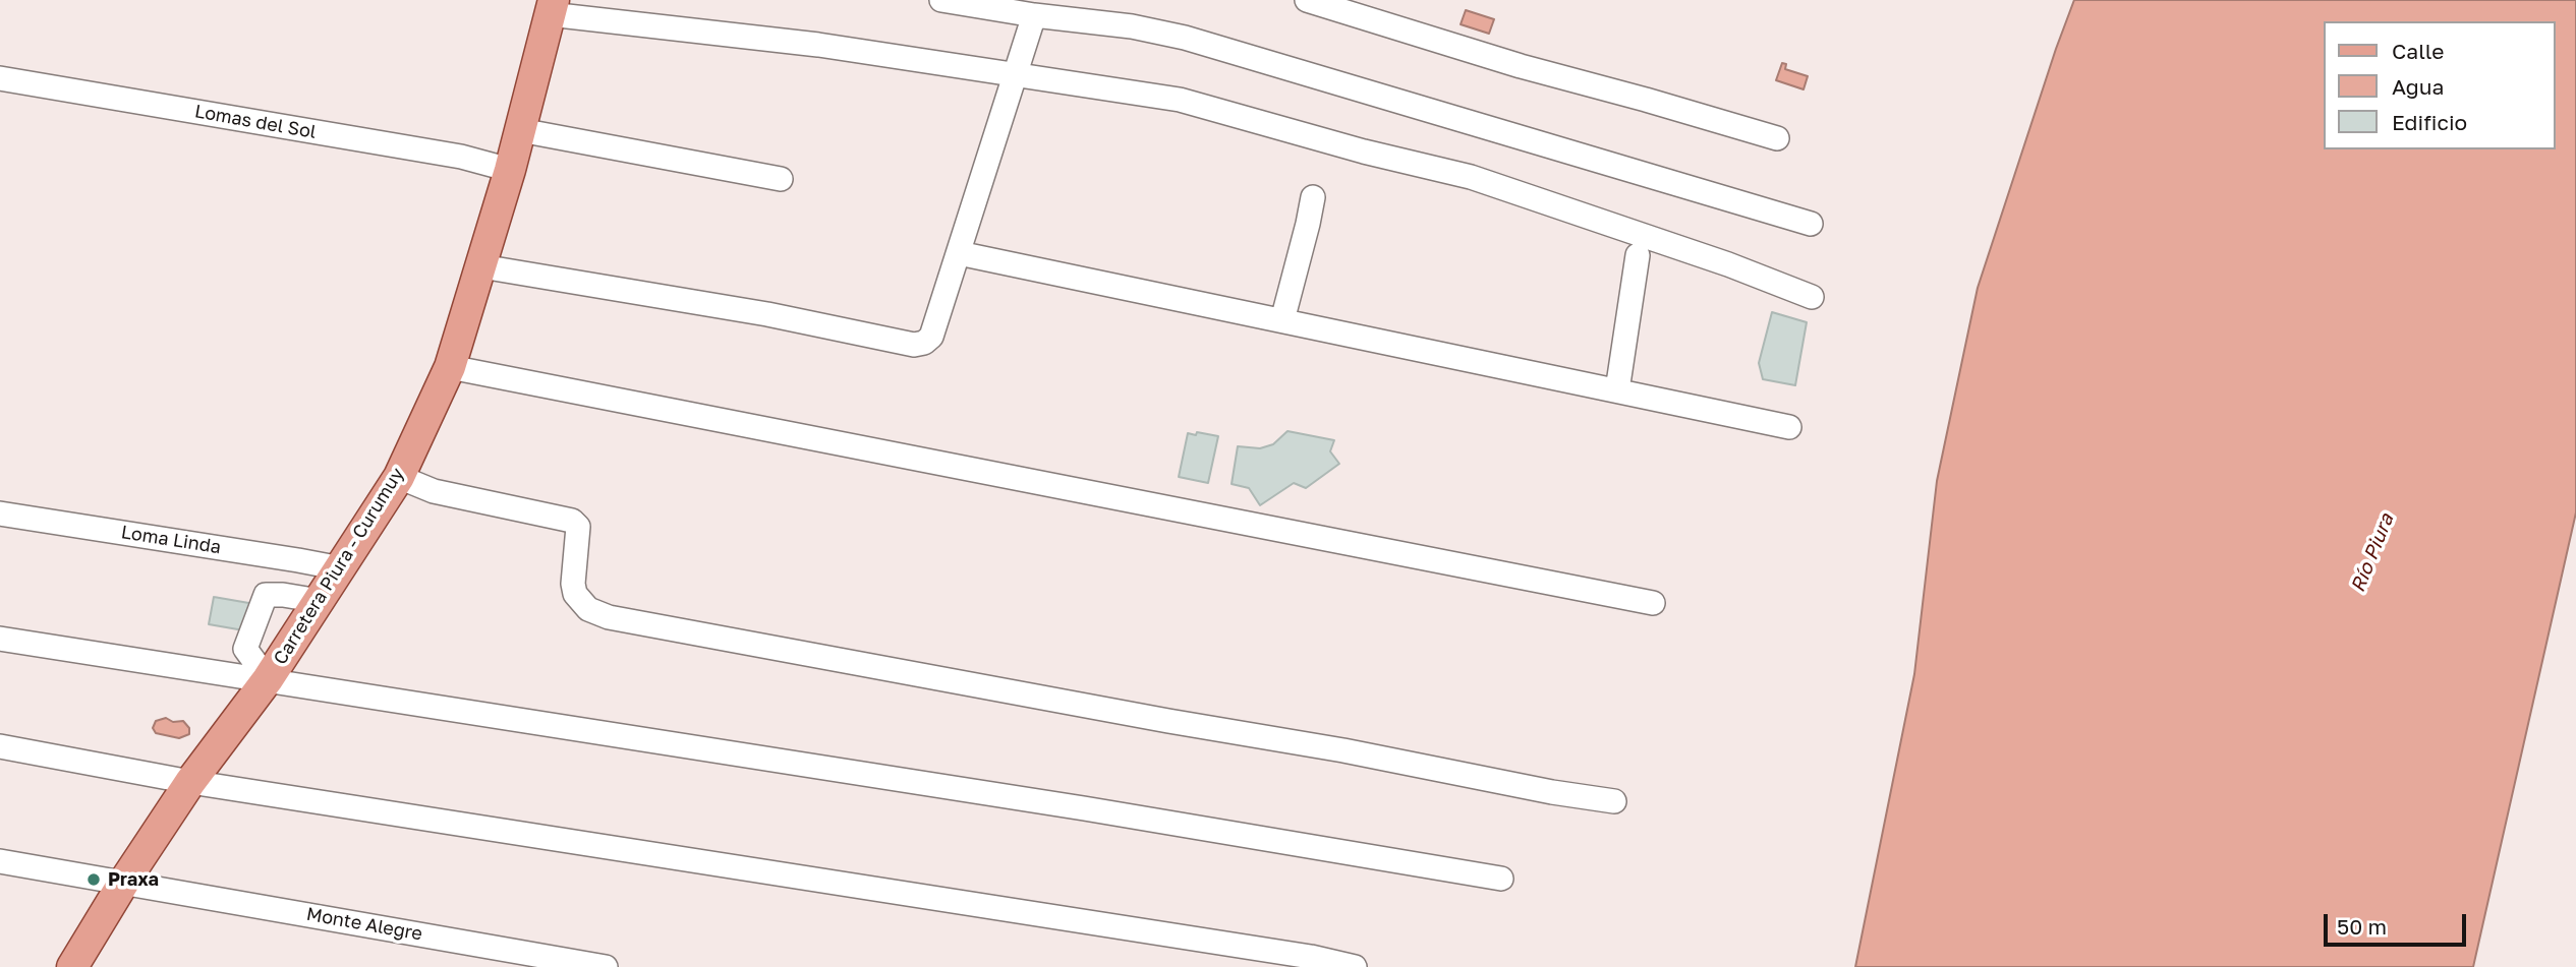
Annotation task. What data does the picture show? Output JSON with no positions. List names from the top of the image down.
{
  "streets": {
    "main road": ["Carretera Piura - Curumuy"],
    "street": ["Lomas del Sol", "Loma Linda", "Monte Alegre"]
  },
  "crossings": [
    ["Lomas del Sol", "Carretera Piura - Curumuy"],
    ["Loma Linda", "Carretera Piura - Curumuy"],
    ["Carretera Piura - Curumuy", "Monte Alegre"]
  ],
  "water": ["Río Piura"],
  "places": ["Praxa"],
  "legend": ["Calle", "Agua", "Edificio"],
  "scale_bar": "50 m"
}
